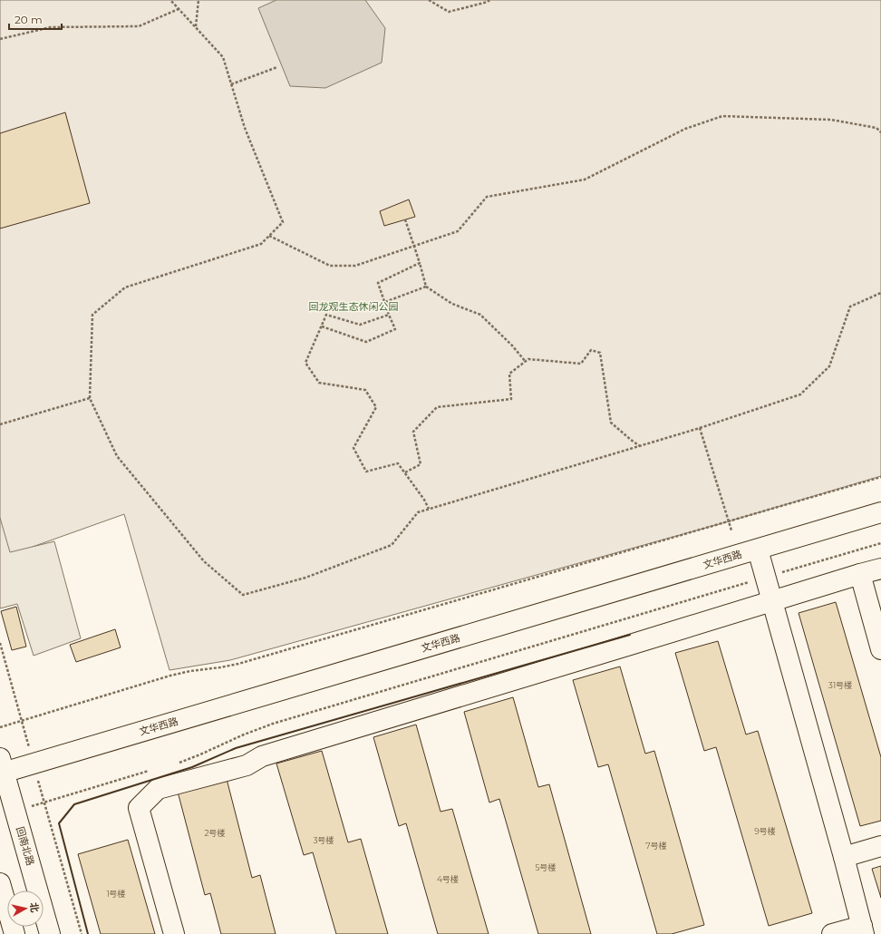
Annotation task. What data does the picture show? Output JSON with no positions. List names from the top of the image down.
{
  "streets": {
    "street": ["文华西路", "回南北路"]
  },
  "crossings": [
    ["文华西路", "回南北路"]
  ],
  "parks": ["回龙观生态休闲公园"],
  "house_numbers": [
    "31号楼",
    "9号楼",
    "2号楼",
    "3号楼",
    "7号楼",
    "5号楼",
    "4号楼",
    "1号楼"
  ],
  "scale_bar": "20 m",
  "north": "right"
}
